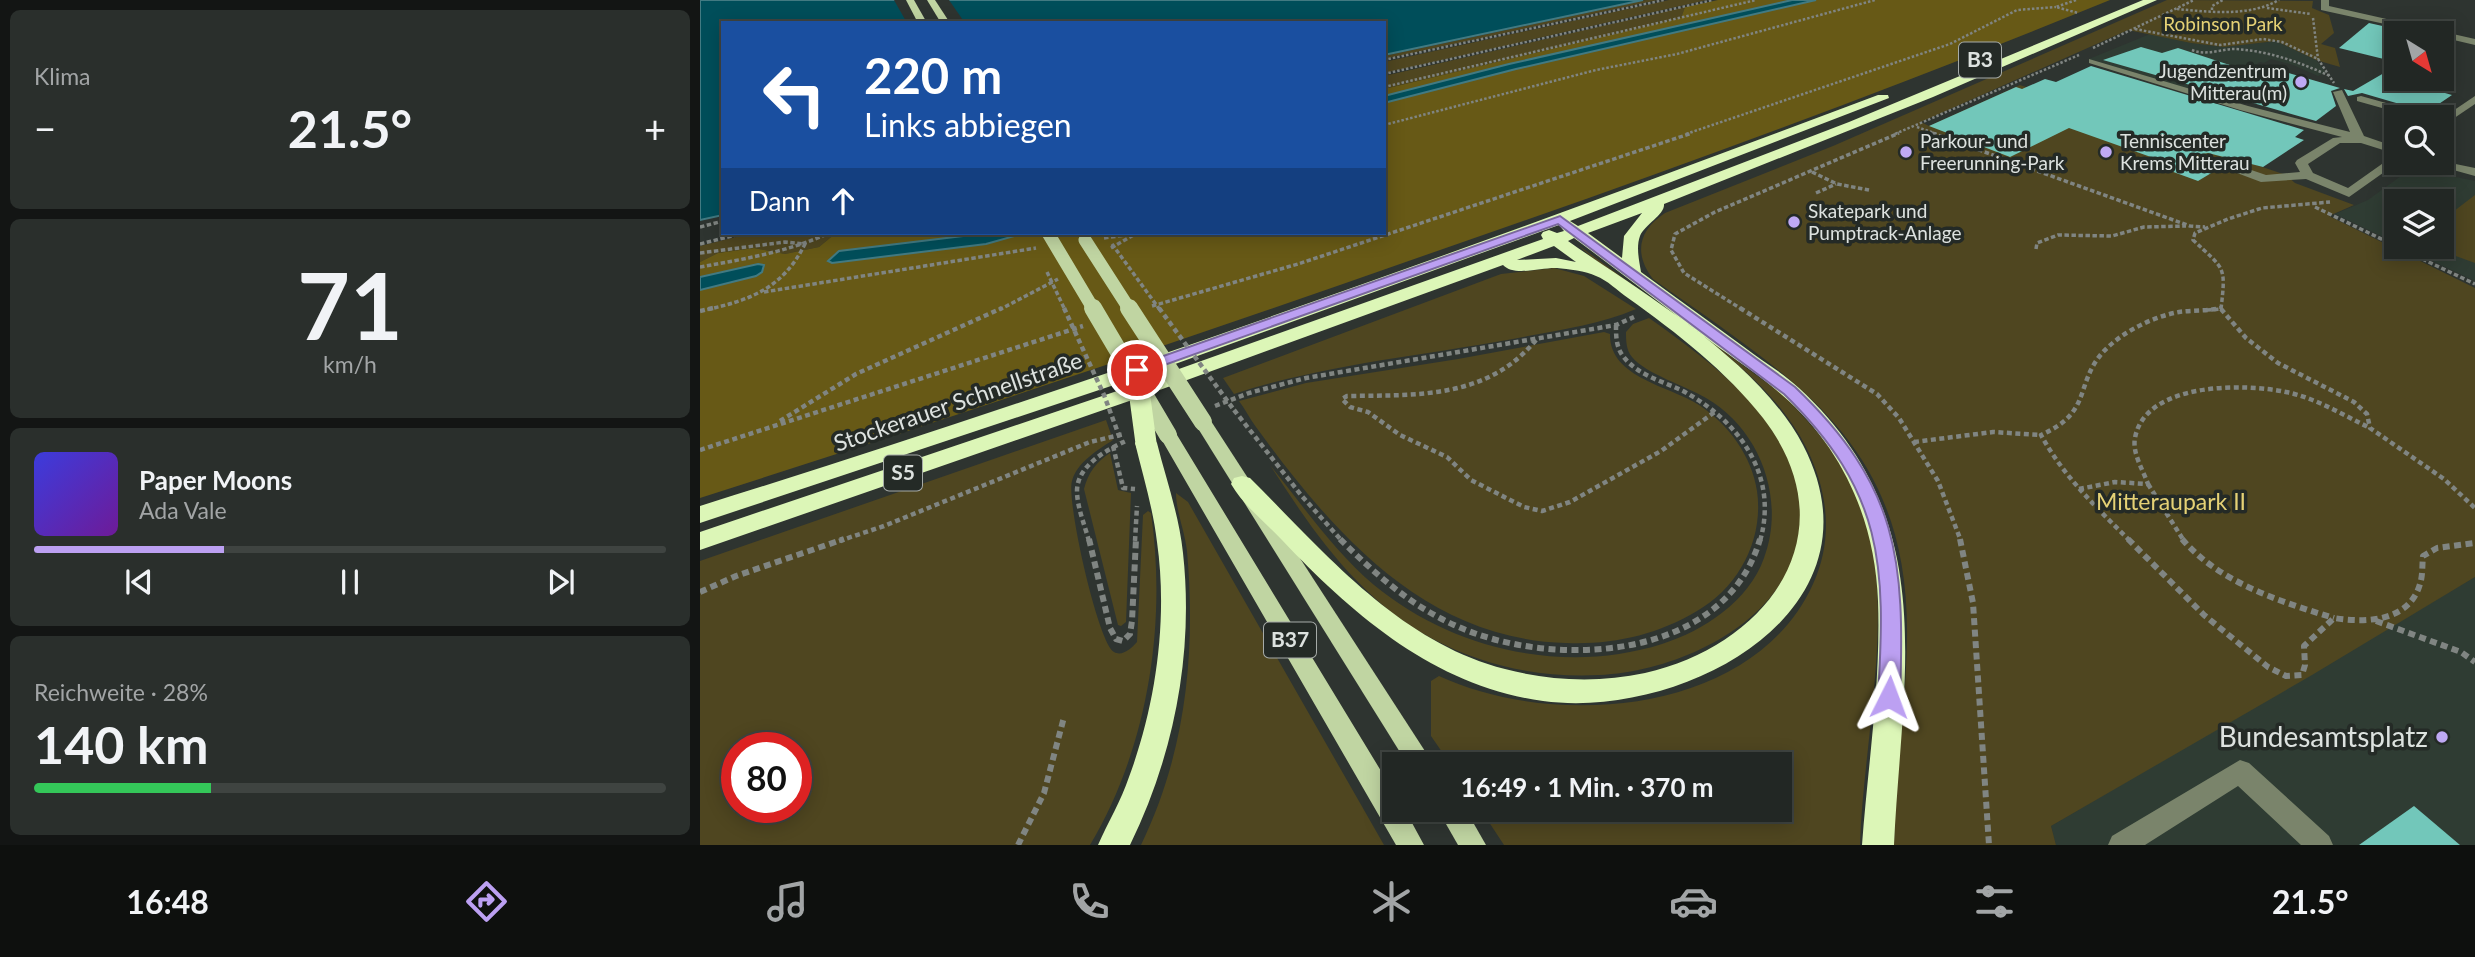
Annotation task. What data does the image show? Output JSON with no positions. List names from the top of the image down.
{
  "streets": {
    "highway": ["B3", "Stockerauer Schnellstraße", "S5"],
    "main road": ["B37"]
  },
  "crossings": [
    ["B3", "Stockerauer Schnellstraße"],
    ["B3", "S5"],
    ["Stockerauer Schnellstraße", "S5"]
  ],
  "parks": ["Robinson Park", "Mitteraupark II"],
  "places": [
    "Jugendzentrum Mitterau(m)",
    "Parkour- und Freerunning-Park",
    "Tenniscenter Krems Mitterau",
    "Skatepark und Pumptrack-Anlage",
    "Bundesamtsplatz"
  ],
  "north": "bottom right",
  "page": {
    "tile": [
      "Klima",
      ["71", "km/h"],
      ["Reichweite · 28%", "140 km"]
    ],
    "turn": ["220 m", "Links abbiegen"],
    "heat": ["−", "21.5°", "+"],
    "then": "Dann",
    "song": ["Paper Moons", "Ada Vale"],
    "limit": "80",
    "trip": "16:49 · 1 Min. · 370 m",
    "tabs": ["16:48", "21.5°"]
  }
}
